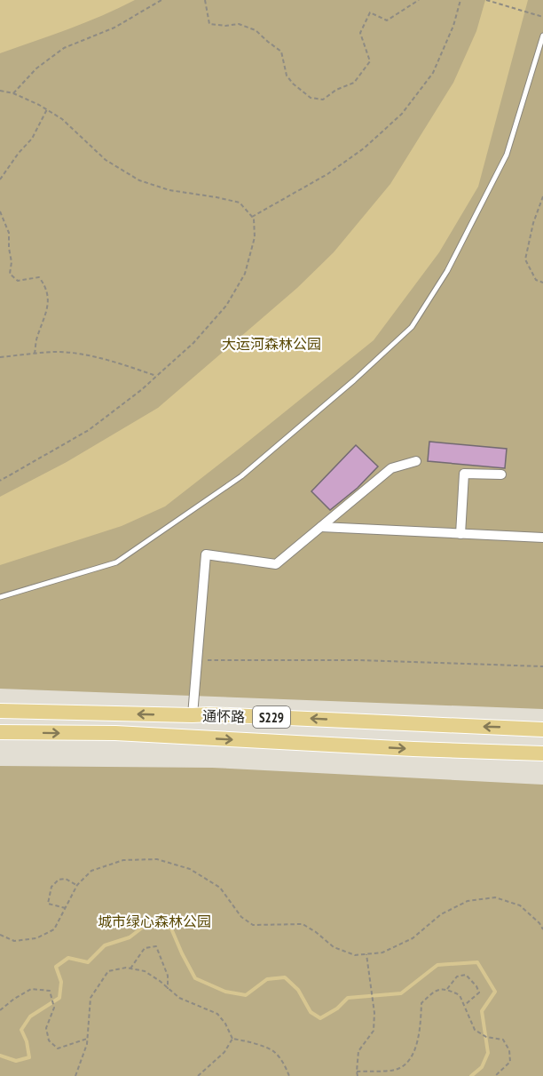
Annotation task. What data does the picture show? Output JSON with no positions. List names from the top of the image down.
{
  "streets": {
    "main road": ["通怀路", "S229"]
  },
  "parks": ["大运河森林公园", "城市绿心森林公园"]
}
